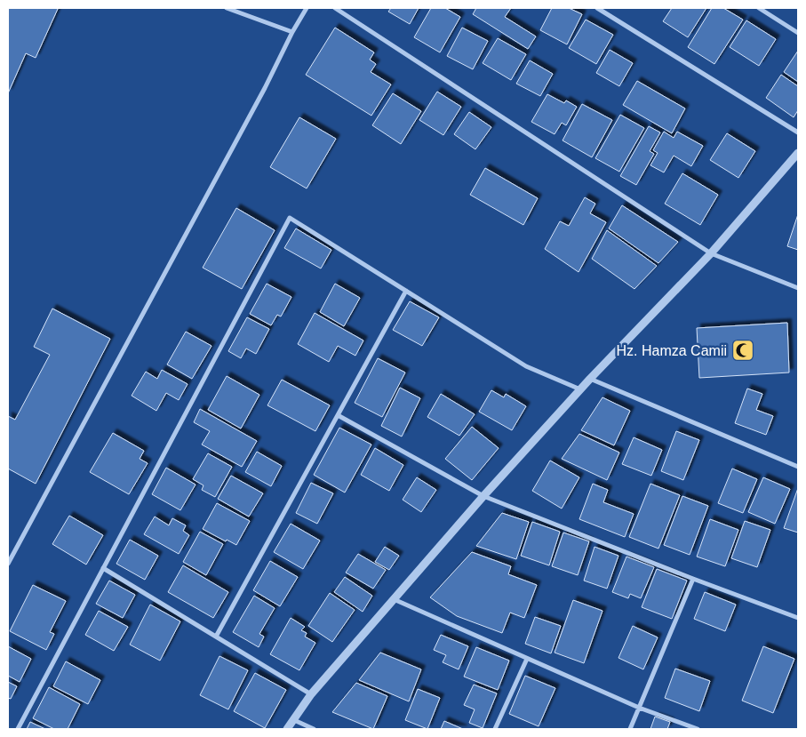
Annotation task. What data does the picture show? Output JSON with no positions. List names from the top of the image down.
{
  "places": {
    "mosque": ["Hz. Hamza Camii"]
  }
}
